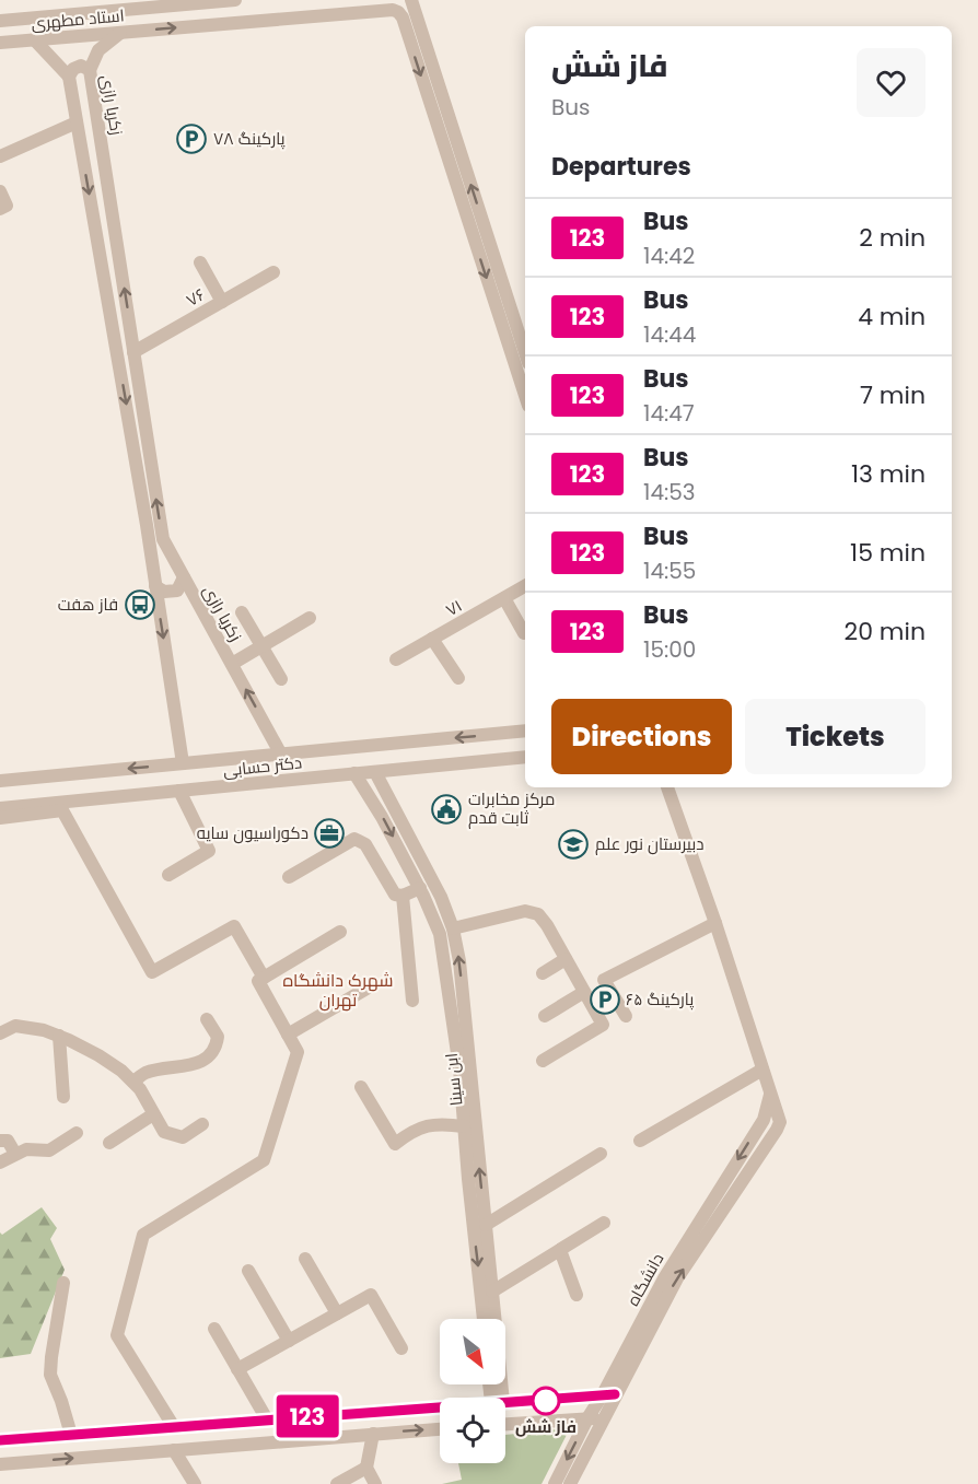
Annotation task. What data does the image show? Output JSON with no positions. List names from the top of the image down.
{
  "streets": {
    "street": [
      "استاد مطهری",
      "زکریا رازی",
      "۷۶",
      "۷۱",
      "دکتر حسابی",
      "ابن سینا",
      "دانشگاه"
    ]
  },
  "crossings": [
    ["زکریا رازی", "۷۶"],
    ["زکریا رازی", "دکتر حسابی"],
    ["دکتر حسابی", "ابن سینا"]
  ],
  "districts": ["شهرک دانشگاه تهران"],
  "places": {
    "parking": ["پارکینگ ۷۸", "پارکینگ ۶۵"],
    "bus stop": ["فاز هفت"],
    "public building": ["مرکز مخابرات ثابت قدم"],
    "office": ["دکوراسیون سایه"],
    "school or university": ["دبیرستان نور علم"],
    "other": ["فاز شش"]
  },
  "lines": ["bus line 123"],
  "north": "bottom right",
  "page": {
    "on_map": "123",
    "heading": [
      ["فاز شش", "Bus"],
      "Departures"
    ],
    "list": [
      {
        "mark": "123",
        "name": "Bus",
        "note": "14:42",
        "value": "2 min"
      },
      {
        "mark": "123",
        "name": "Bus",
        "note": "14:44",
        "value": "4 min"
      },
      {
        "mark": "123",
        "name": "Bus",
        "note": "14:47",
        "value": "7 min"
      },
      {
        "mark": "123",
        "name": "Bus",
        "note": "14:53",
        "value": "13 min"
      },
      {
        "mark": "123",
        "name": "Bus",
        "note": "14:55",
        "value": "15 min"
      },
      {
        "mark": "123",
        "name": "Bus",
        "note": "15:00",
        "value": "20 min"
      }
    ],
    "buttons": ["Directions", "Tickets"]
  }
}
